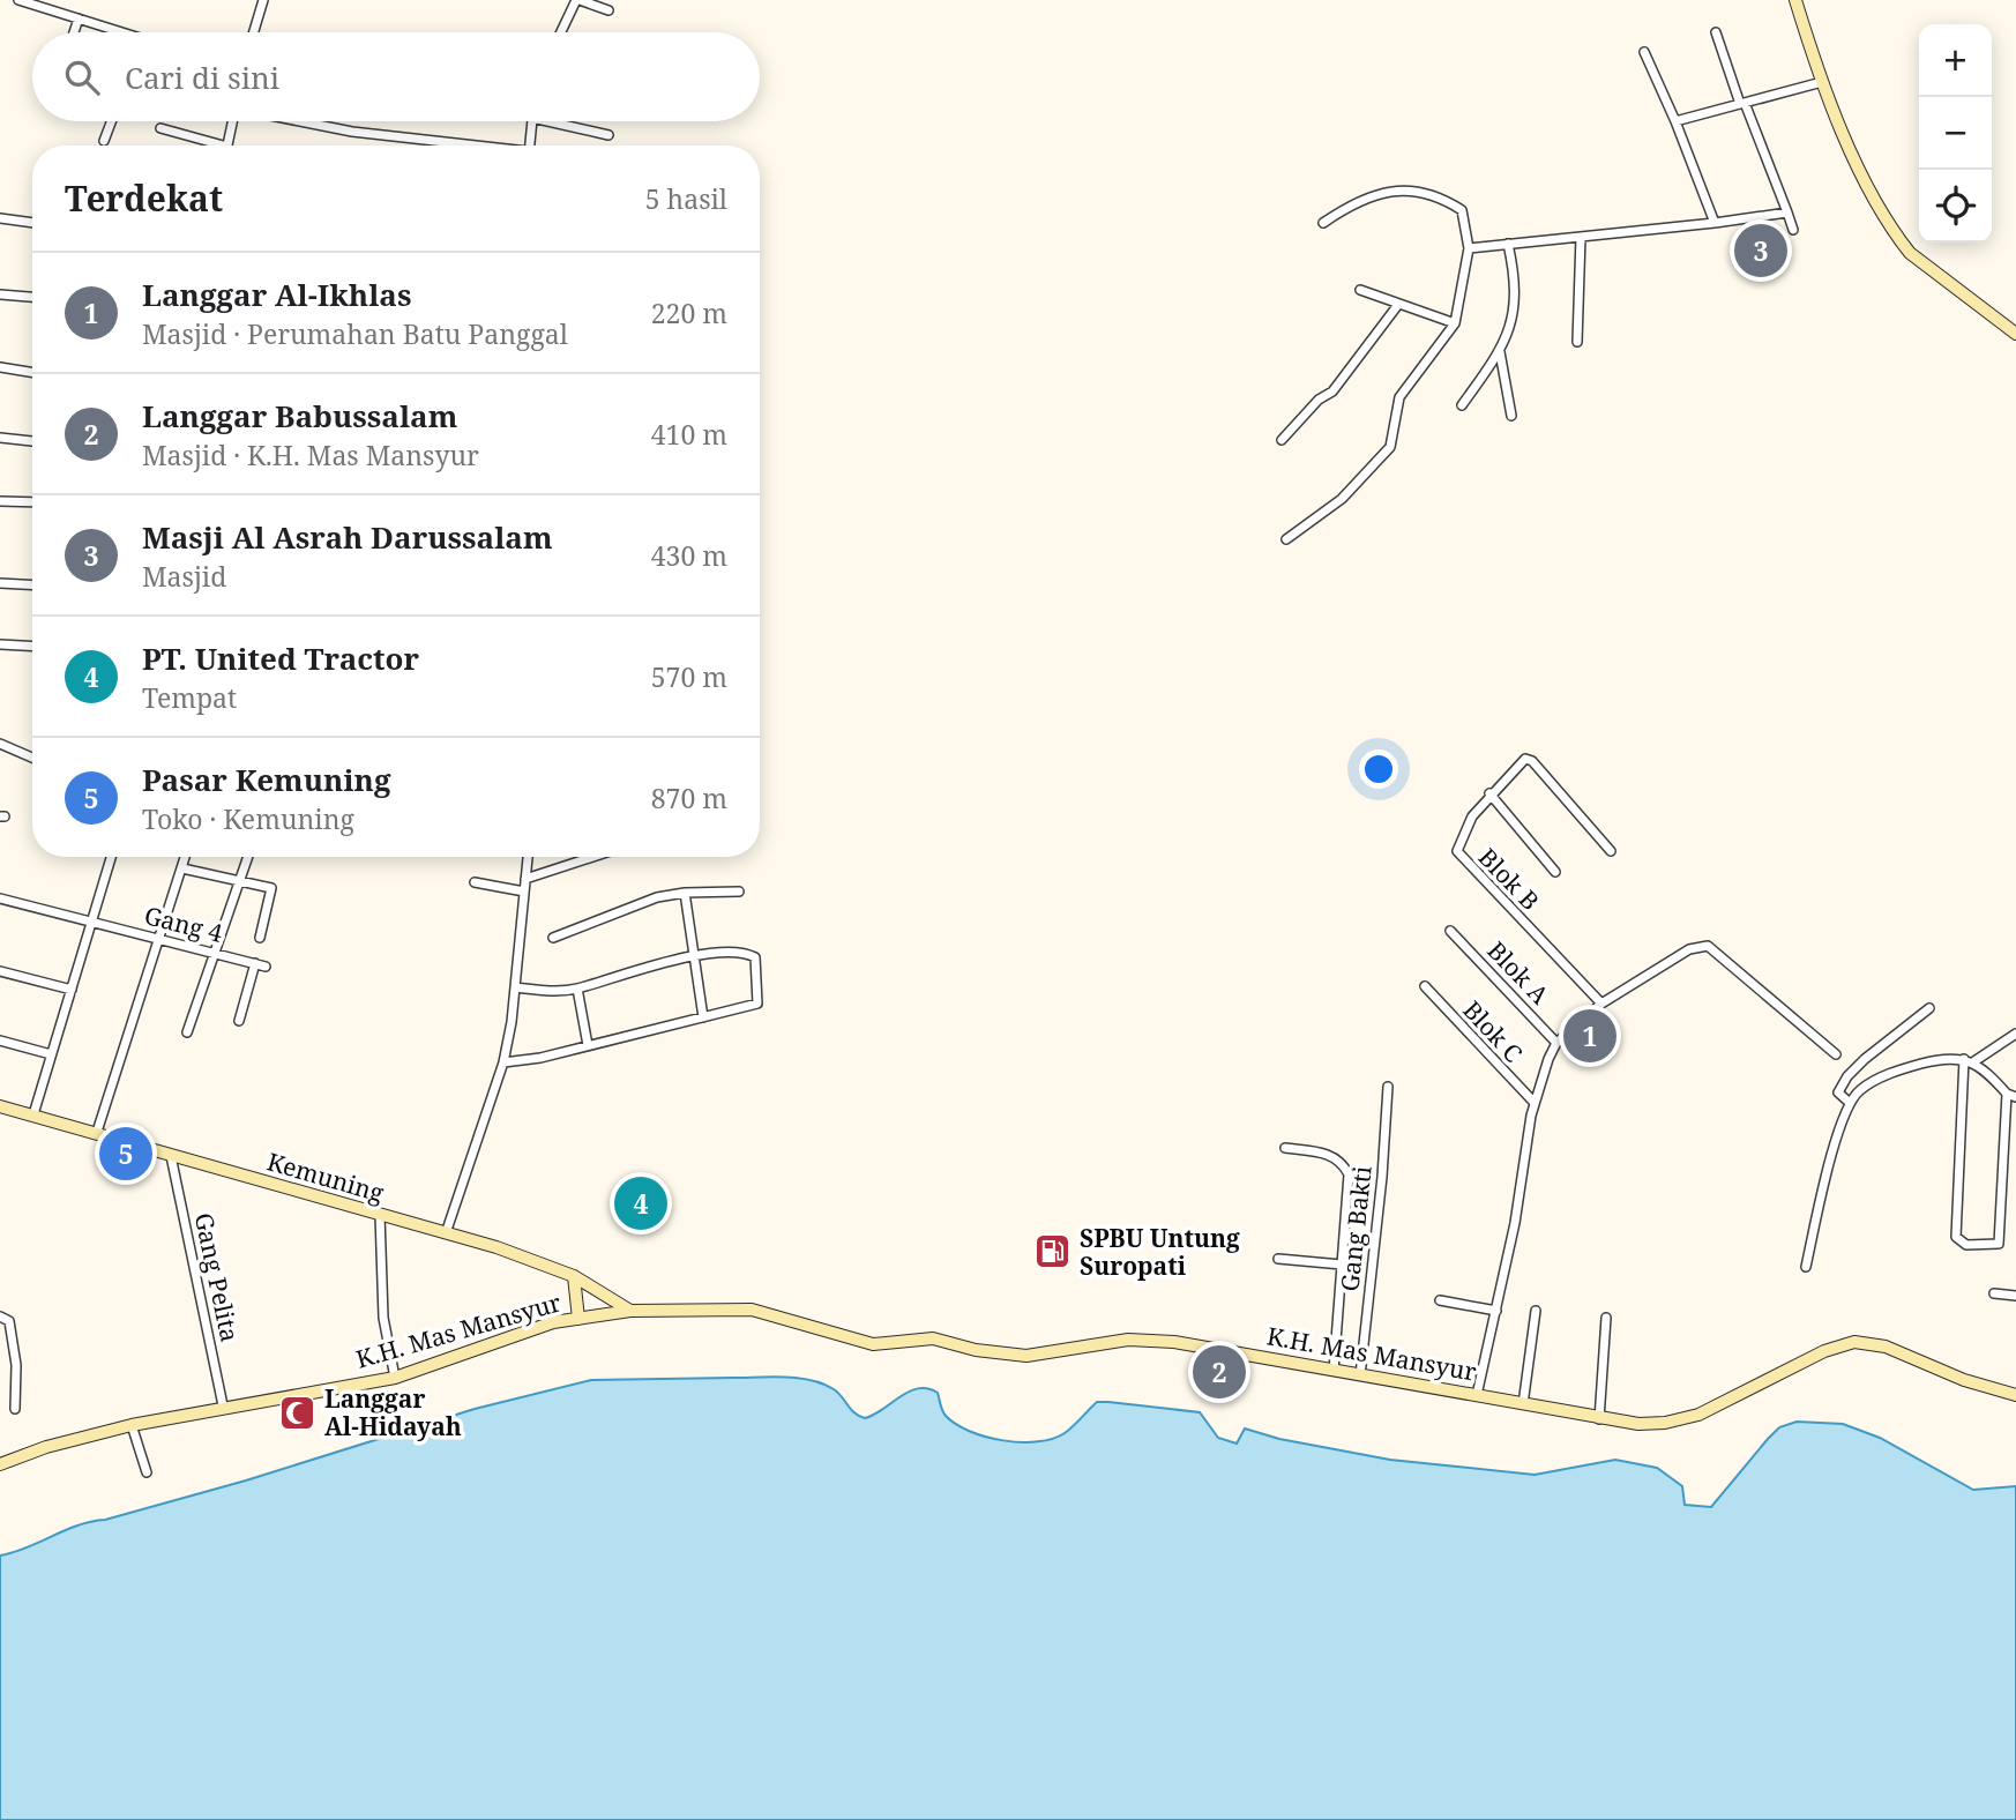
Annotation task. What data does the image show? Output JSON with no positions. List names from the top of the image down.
{
  "streets": {
    "main road": ["Kemuning", "K.H. Mas Mansyur"],
    "street": [
      "Blok B",
      "Gang 4",
      "Blok A",
      "Blok C",
      "Gang Bakti",
      "Gang Pelita"
    ]
  },
  "crossings": [
    ["Kemuning", "Gang Pelita"],
    ["Kemuning", "K.H. Mas Mansyur"],
    ["Gang Bakti", "K.H. Mas Mansyur"],
    ["Gang Pelita", "K.H. Mas Mansyur"]
  ],
  "places": {
    "fuel station": ["SPBU Untung Suropati"],
    "mosque": ["Langgar Al-Hidayah"]
  },
  "page": {
    "map_buttons": ["+", "−"],
    "search": "Cari di sini",
    "heading": ["Terdekat", "5 hasil"],
    "pins": [
      "3",
      "1",
      "5",
      "4",
      "2"
    ],
    "list": [
      {
        "mark": "1",
        "name": "Langgar Al-Ikhlas",
        "note": "Masjid · Perumahan Batu Panggal",
        "value": "220 m"
      },
      {
        "mark": "2",
        "name": "Langgar Babussalam",
        "note": "Masjid · K.H. Mas Mansyur",
        "value": "410 m"
      },
      {
        "mark": "3",
        "name": "Masji Al Asrah Darussalam",
        "note": "Masjid",
        "value": "430 m"
      },
      {
        "mark": "4",
        "name": "PT. United Tractor",
        "note": "Tempat",
        "value": "570 m"
      },
      {
        "mark": "5",
        "name": "Pasar Kemuning",
        "note": "Toko · Kemuning",
        "value": "870 m"
      }
    ]
  }
}
